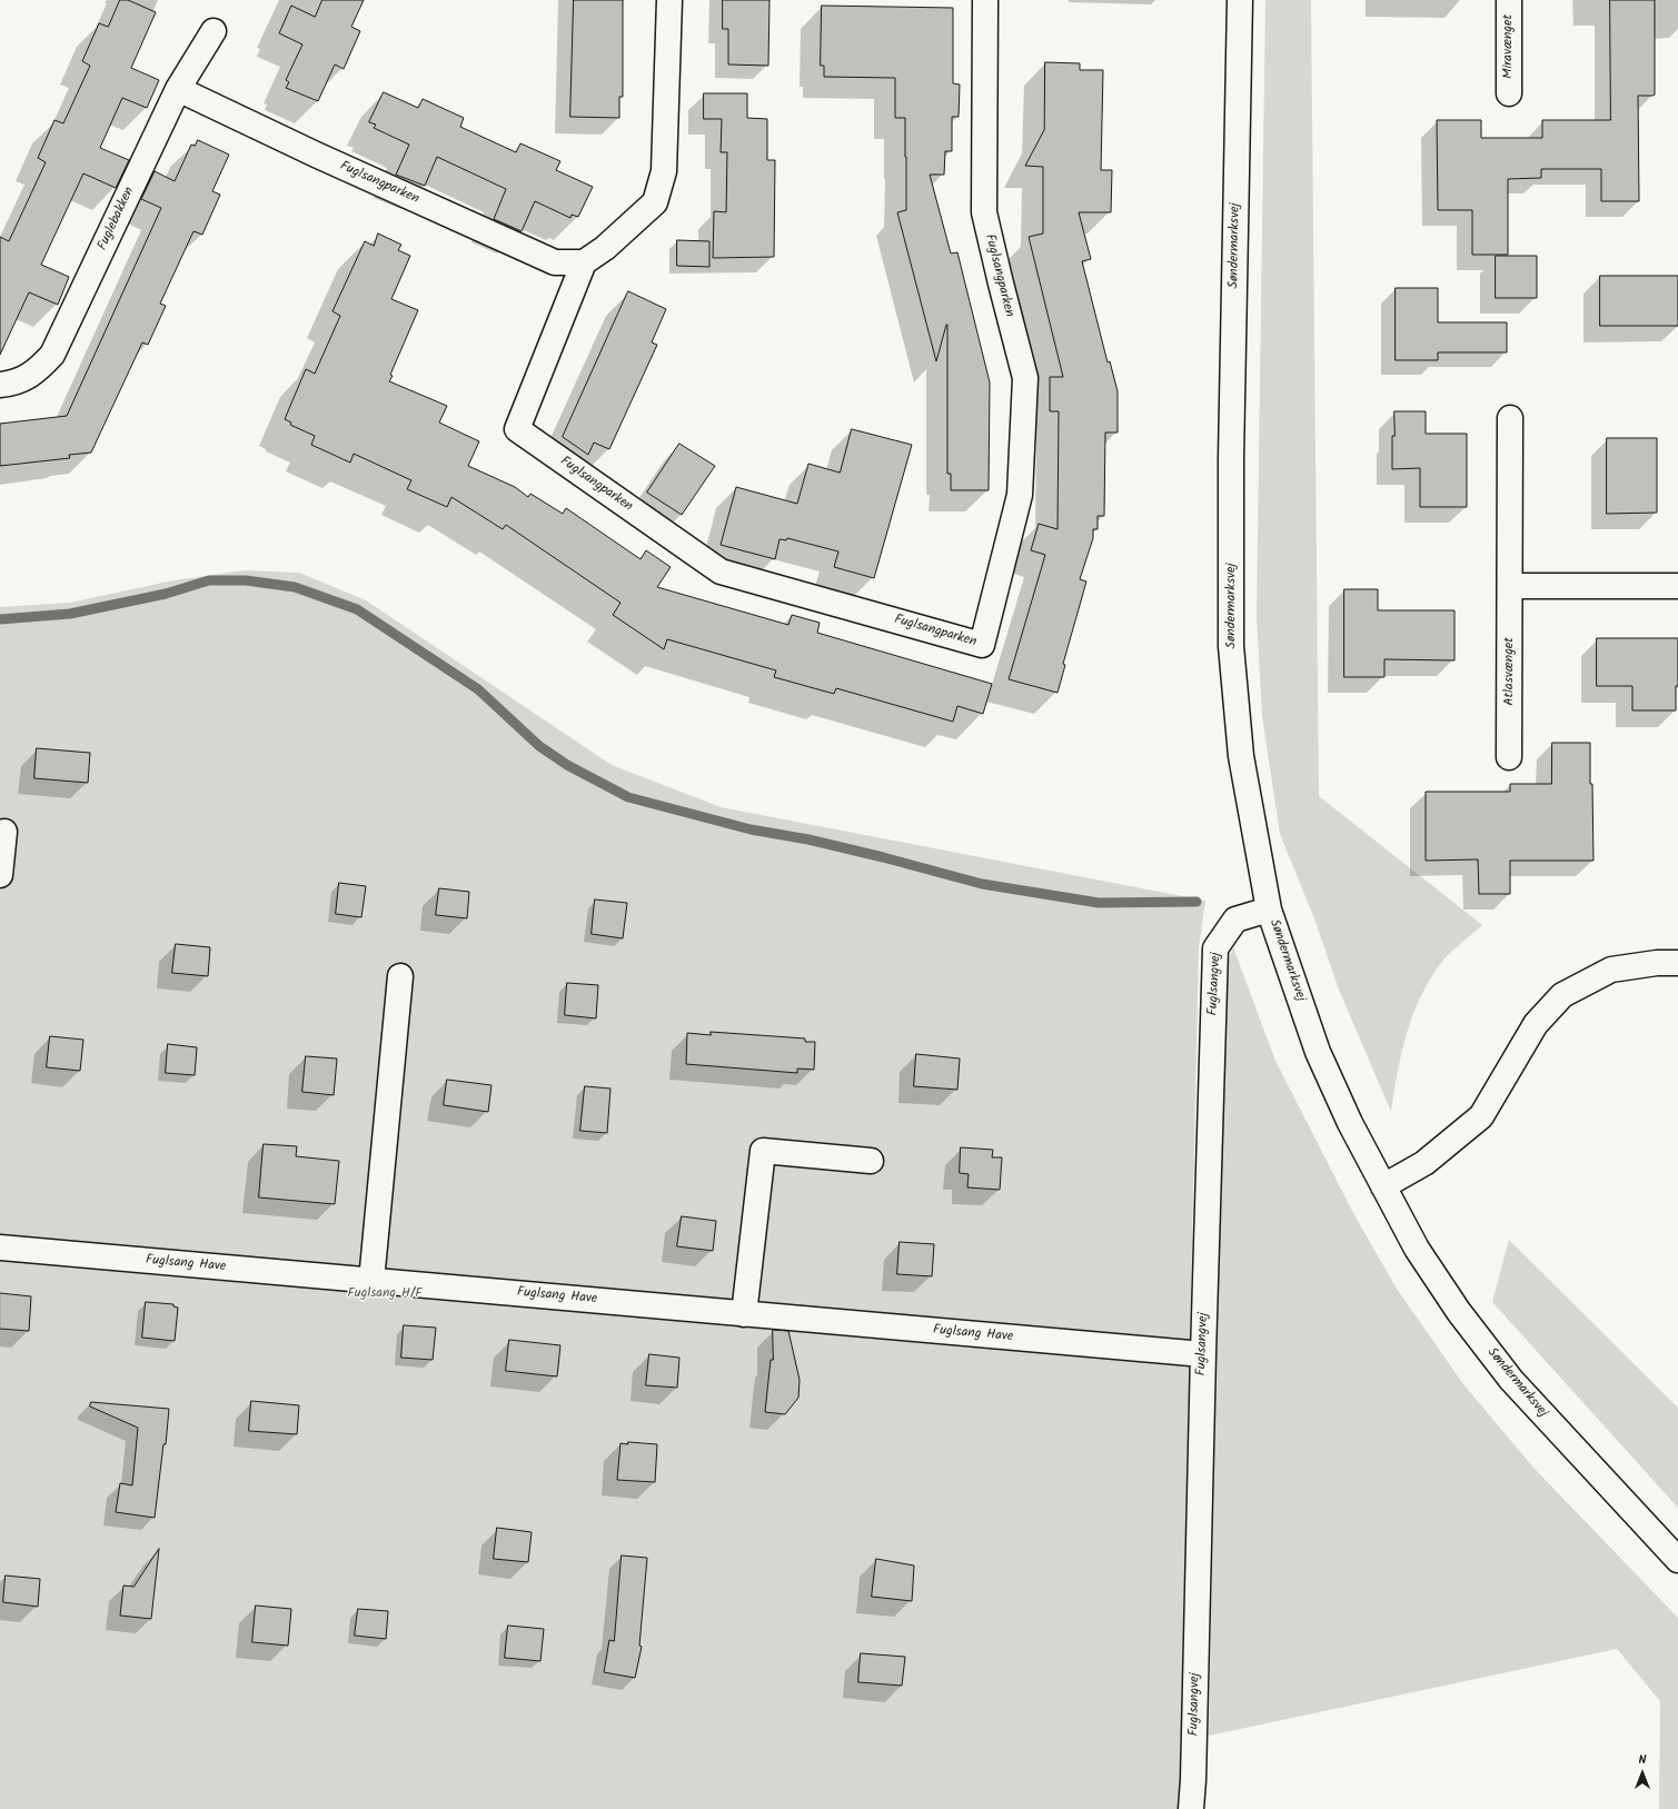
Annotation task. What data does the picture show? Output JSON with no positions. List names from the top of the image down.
{
  "streets": {
    "street": [
      "Miravænget",
      "Fuglsangparken",
      "Fuglebakken",
      "Søndermarksvej",
      "Atlasvænget",
      "Fuglsangvej",
      "Fuglsang Have"
    ]
  },
  "crossings": [
    ["Fuglsangparken", "Fuglebakken"],
    ["Søndermarksvej", "Fuglsangvej"],
    ["Fuglsangvej", "Fuglsang Have"]
  ],
  "parks": ["Fuglsang H/F"],
  "north": "top"
}
